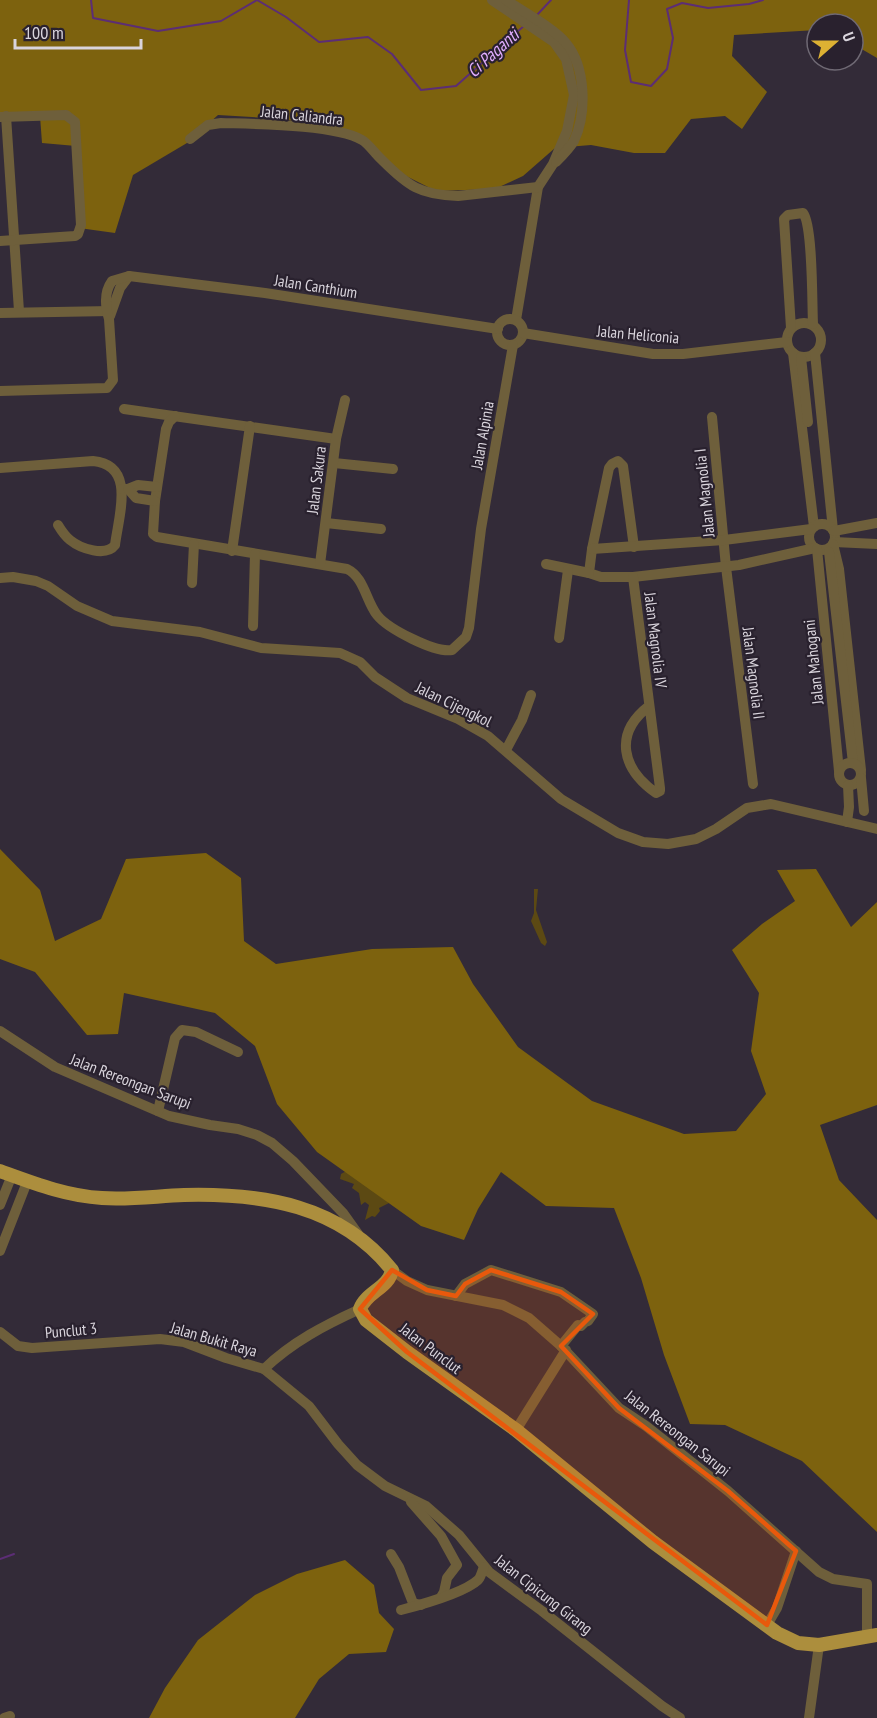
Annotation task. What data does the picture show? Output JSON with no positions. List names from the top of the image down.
{
  "streets": {
    "main road": ["Jalan Punclut"],
    "street": [
      "Jalan Caliandra",
      "Jalan Canthium",
      "Jalan Heliconia",
      "Jalan Alpinia",
      "Jalan Sakura",
      "Jalan Magnolia I",
      "Jalan Magnolia IV",
      "Jalan Mahogani",
      "Jalan Magnolia II",
      "Jalan Cijengkol",
      "Jalan Rereongan Sarupi",
      "Punclut 3",
      "Jalan Bukit Raya",
      "Jalan Cipicung Girang"
    ]
  },
  "crossings": [
    ["Jalan Canthium", "Jalan Heliconia"],
    ["Jalan Canthium", "Jalan Alpinia"],
    ["Jalan Heliconia", "Jalan Alpinia"],
    ["Jalan Alpinia", "Jalan Sakura"],
    ["Jalan Magnolia I", "Jalan Magnolia II"],
    ["Jalan Rereongan Sarupi", "Jalan Punclut"],
    ["Punclut 3", "Jalan Bukit Raya"],
    ["Jalan Bukit Raya", "Jalan Punclut"],
    ["Jalan Bukit Raya", "Jalan Cipicung Girang"]
  ],
  "water": ["Ci Paganti"],
  "scale_bar": "100 m",
  "north": "right"
}
